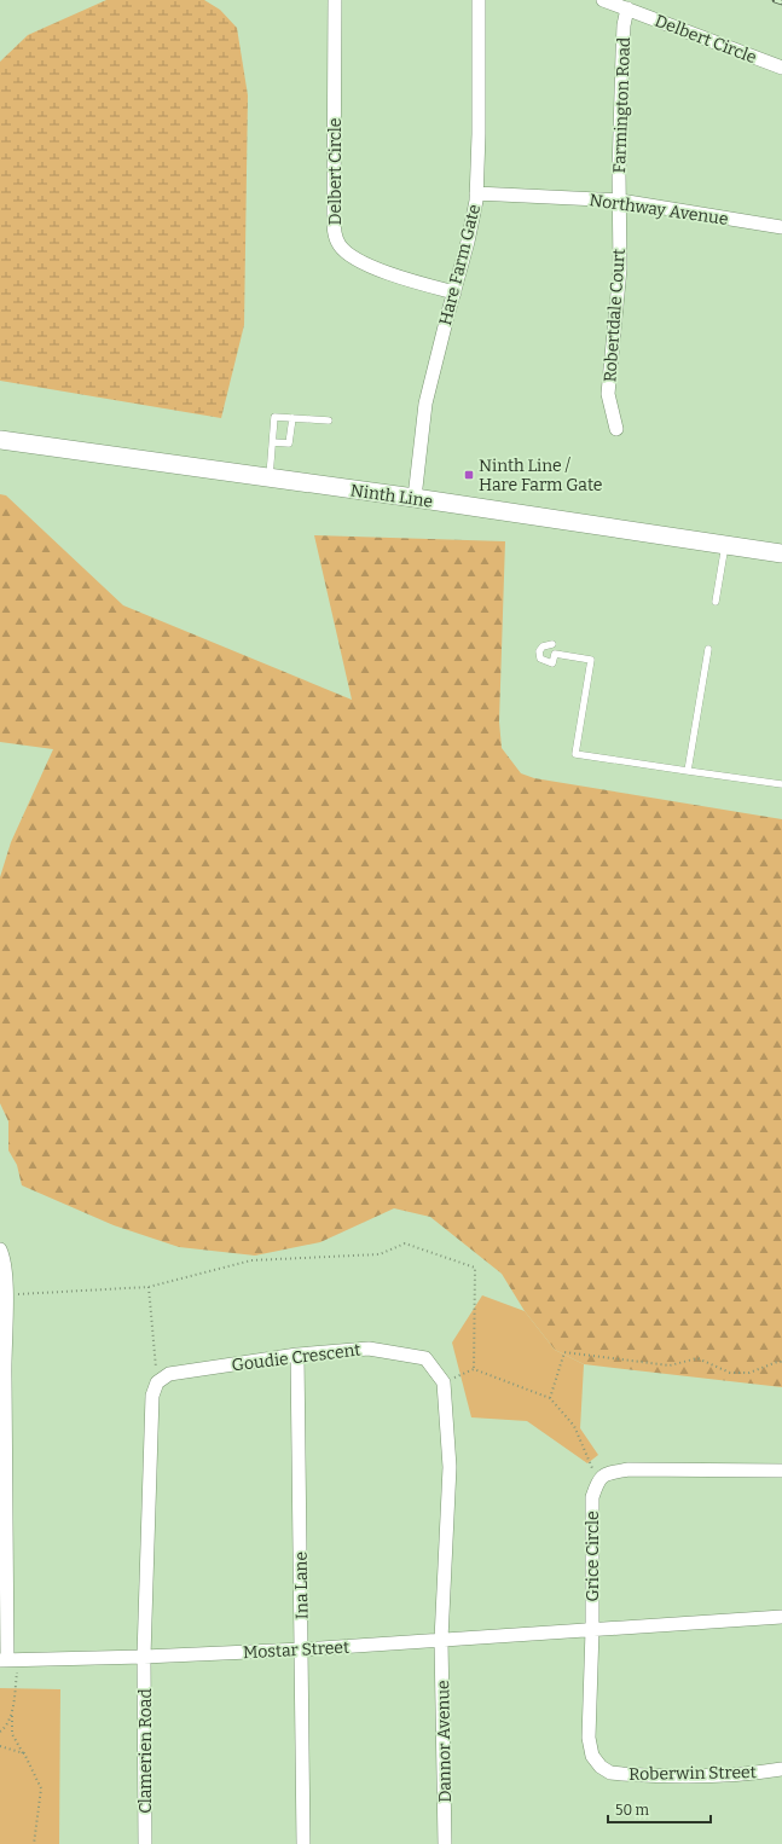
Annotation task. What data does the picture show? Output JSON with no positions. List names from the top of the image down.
{
  "streets": {
    "main road": ["Ninth Line"],
    "street": [
      "Delbert Circle",
      "Farmington Road",
      "Northway Avenue",
      "Hare Farm Gate",
      "Robertdale Court",
      "Goudie Crescent",
      "Grice Circle",
      "Ina Lane",
      "Mostar Street",
      "Dannor Avenue",
      "Clamerien Road",
      "Roberwin Street"
    ]
  },
  "crossings": [
    ["Delbert Circle", "Farmington Road"],
    ["Delbert Circle", "Hare Farm Gate"],
    ["Farmington Road", "Northway Avenue"],
    ["Farmington Road", "Robertdale Court"],
    ["Northway Avenue", "Hare Farm Gate"],
    ["Northway Avenue", "Robertdale Court"],
    ["Hare Farm Gate", "Ninth Line"],
    ["Goudie Crescent", "Ina Lane"],
    ["Grice Circle", "Mostar Street"],
    ["Grice Circle", "Roberwin Street"],
    ["Ina Lane", "Mostar Street"],
    ["Mostar Street", "Dannor Avenue"],
    ["Mostar Street", "Clamerien Road"],
    ["Mostar Street", "Roberwin Street"]
  ],
  "places": {
    "transit": ["Ninth Line / Hare Farm Gate"]
  },
  "scale_bar": "50 m"
}
